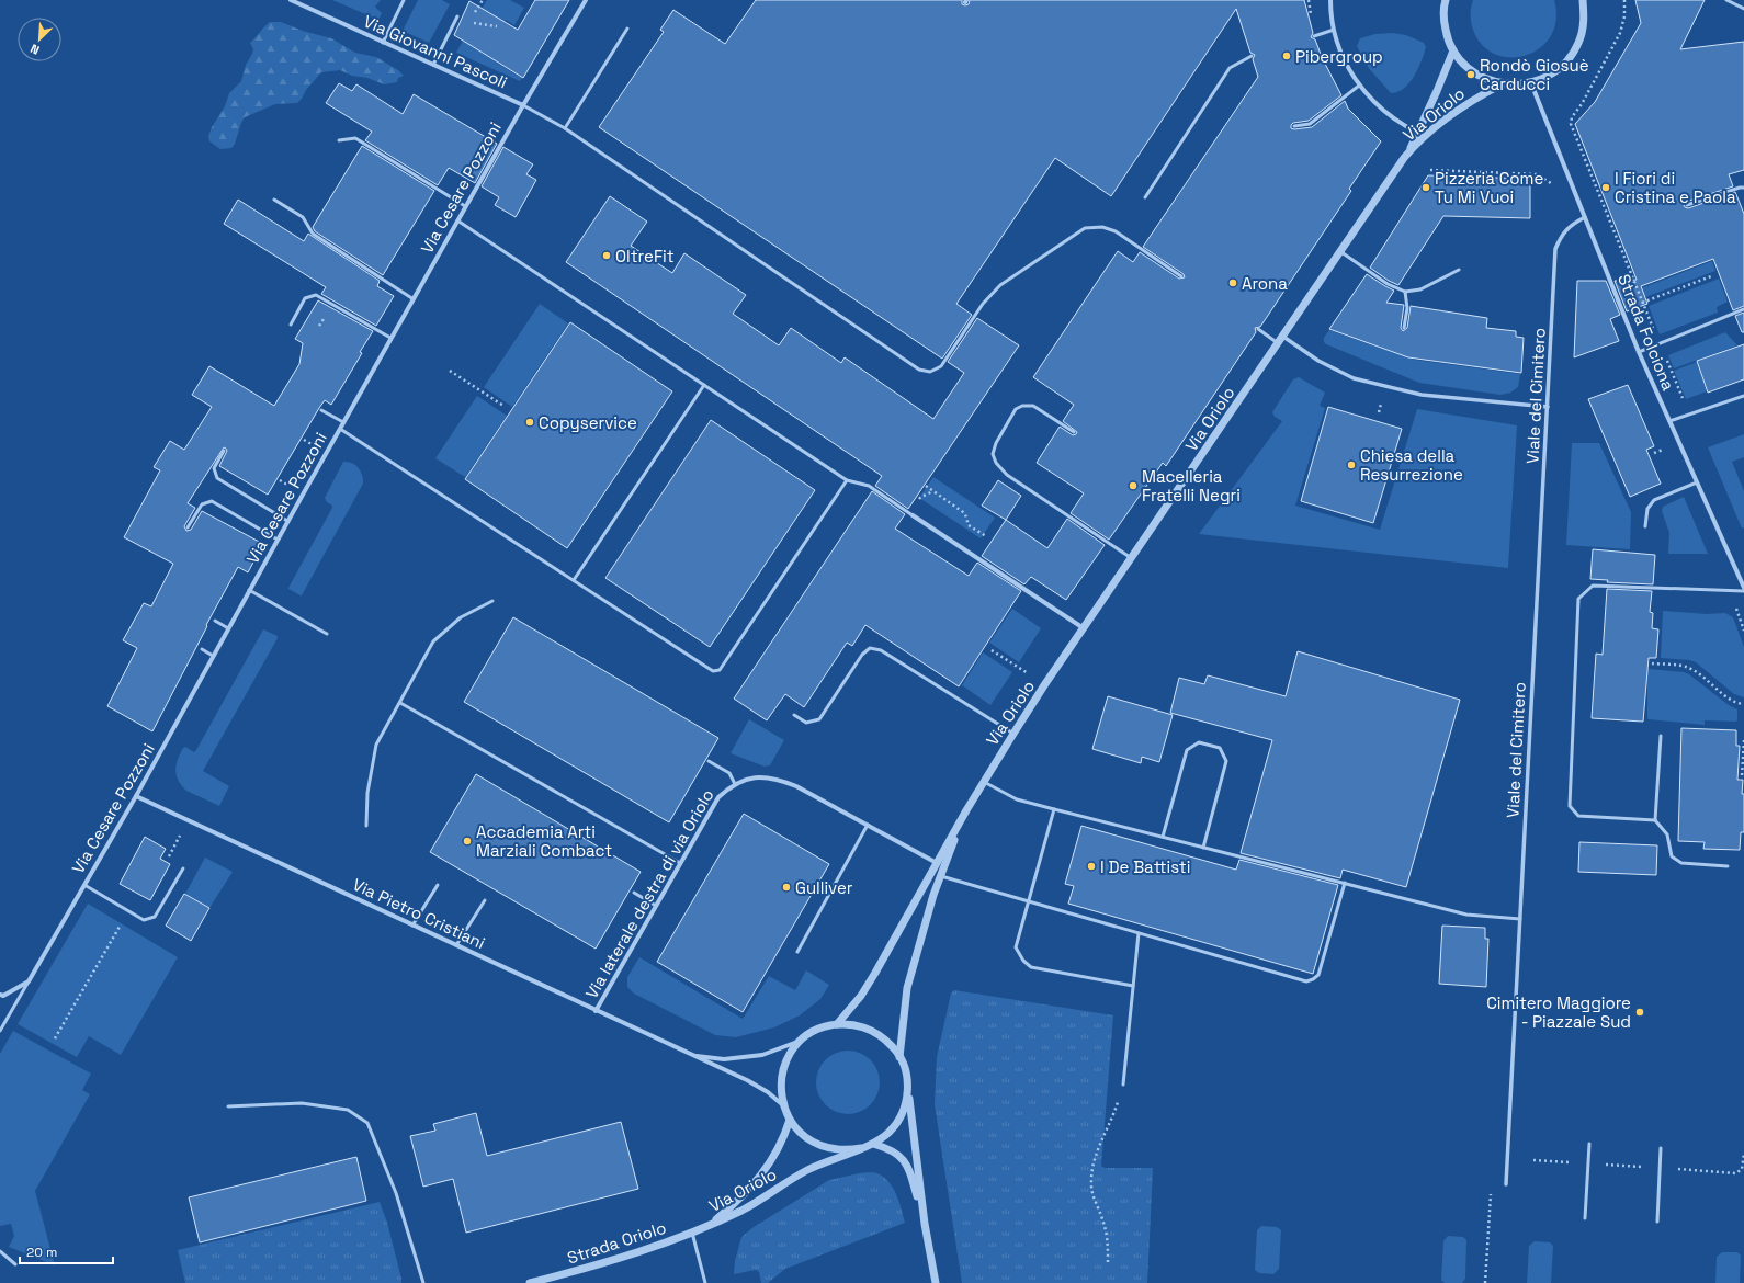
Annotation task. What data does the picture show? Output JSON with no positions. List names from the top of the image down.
{
  "streets": {
    "street": [
      "Via Giovanni Pascoli",
      "Via Oriolo",
      "Via Cesare Pozzoni",
      "Strada Folciona",
      "Viale del Cimitero",
      "Via laterale destra di via Oriolo",
      "Via Pietro Cristiani",
      "Strada Oriolo"
    ]
  },
  "crossings": [
    ["Via Giovanni Pascoli", "Via Cesare Pozzoni"],
    ["Via Oriolo", "Via laterale destra di via Oriolo"],
    ["Via Oriolo", "Via Pietro Cristiani"],
    ["Via Oriolo", "Strada Oriolo"],
    ["Via Cesare Pozzoni", "Via Pietro Cristiani"],
    ["Strada Folciona", "Viale del Cimitero"],
    ["Via laterale destra di via Oriolo", "Via Pietro Cristiani"]
  ],
  "places": [
    "Pibergroup",
    "Rondò Giosuè Carducci",
    "Pizzeria Come Tu Mi Vuoi",
    "I Fiori di Cristina e Paola",
    "OltreFit",
    "Arona",
    "Copyservice",
    "Chiesa della Resurrezione",
    "Macelleria Fratelli Negri",
    "Accademia Arti Marziali Combact",
    "I De Battisti",
    "Gulliver",
    "Cimitero Maggiore - Piazzale Sud"
  ],
  "scale_bar": "20 m",
  "north": "bottom left"
}
